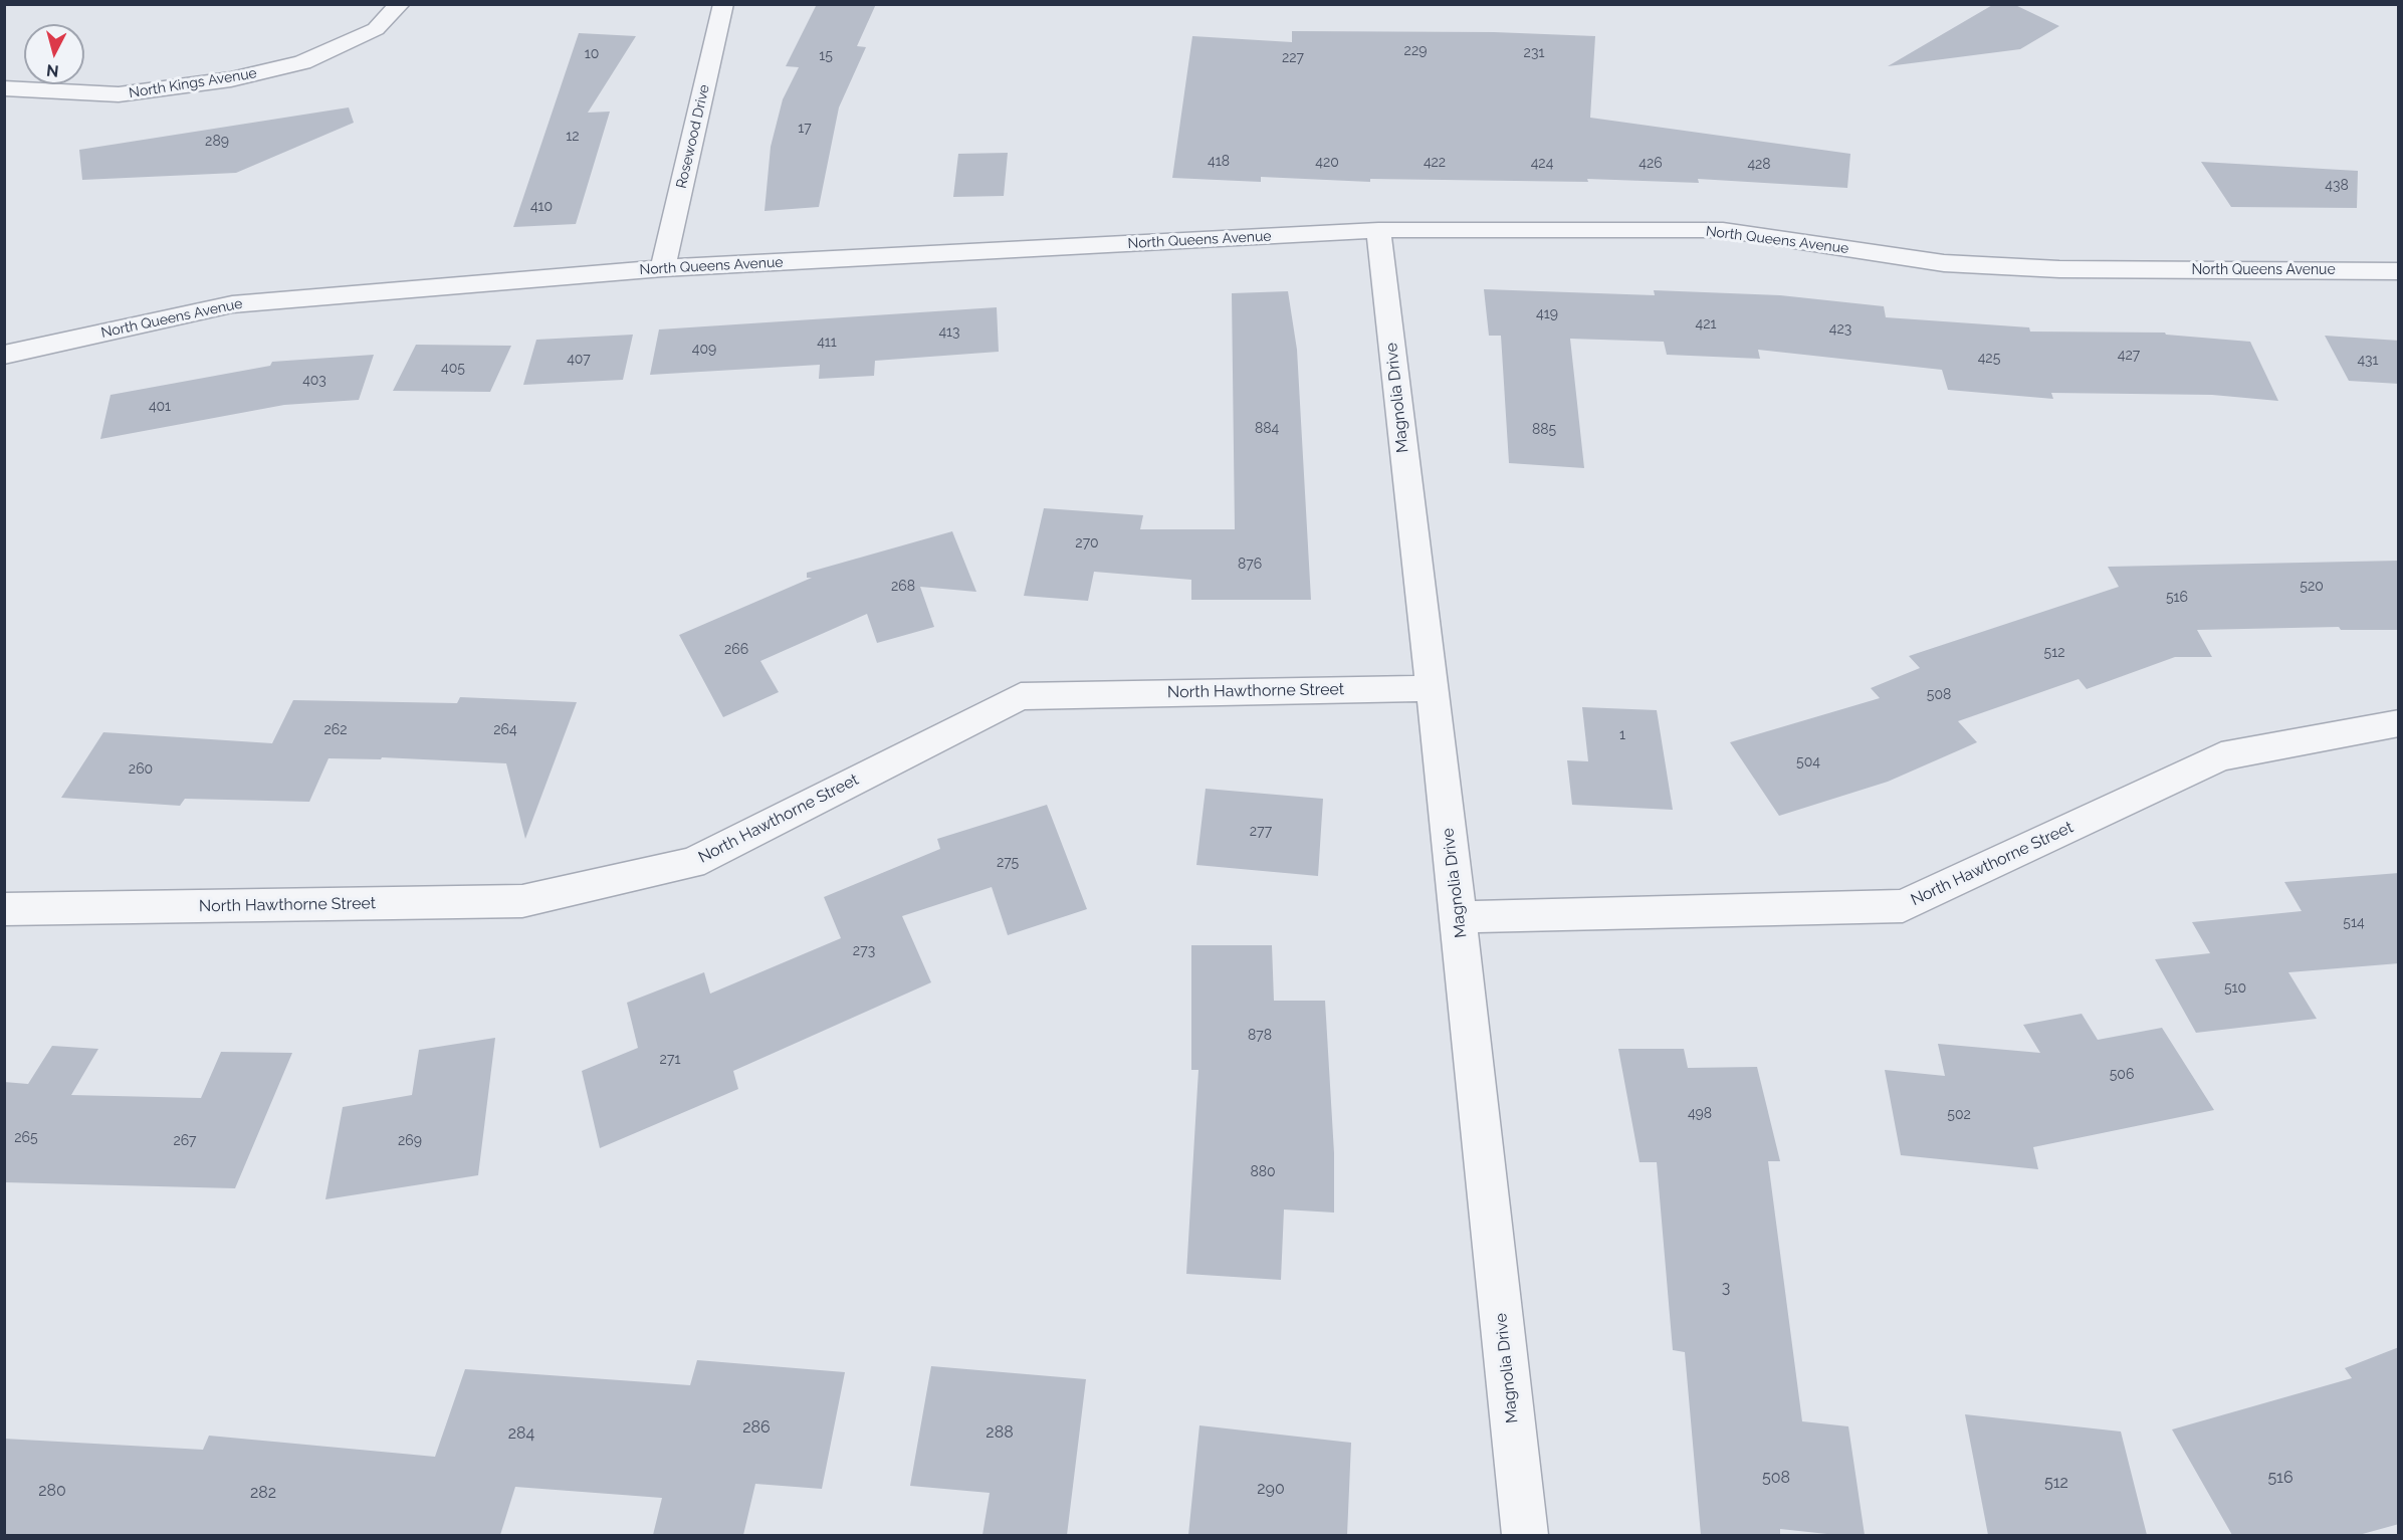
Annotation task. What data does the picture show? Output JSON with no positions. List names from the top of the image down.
{
  "streets": {
    "street": [
      "North Kings Avenue",
      "Rosewood Drive",
      "North Queens Avenue",
      "Magnolia Drive",
      "North Hawthorne Street"
    ]
  },
  "crossings": [
    ["Rosewood Drive", "North Queens Avenue"],
    ["North Queens Avenue", "Magnolia Drive"],
    ["Magnolia Drive", "North Hawthorne Street"]
  ],
  "house_numbers": [
    "229",
    "231",
    "10",
    "15",
    "227",
    "17",
    "12",
    "289",
    "418",
    "420",
    "422",
    "424",
    "426",
    "428",
    "438",
    "410",
    "419",
    "421",
    "423",
    "413",
    "411",
    "409",
    "427",
    "425",
    "407",
    "431",
    "405",
    "403",
    "401",
    "884",
    "885",
    "270",
    "876",
    "268",
    "520",
    "516",
    "266",
    "512",
    "508",
    "262",
    "264",
    "1",
    "504",
    "260",
    "277",
    "275",
    "514",
    "273",
    "510",
    "878",
    "271",
    "506",
    "498",
    "502",
    "265",
    "267",
    "269",
    "880",
    "3",
    "286",
    "288",
    "284",
    "508",
    "516",
    "512",
    "290",
    "280",
    "282"
  ],
  "north": "bottom"
}
